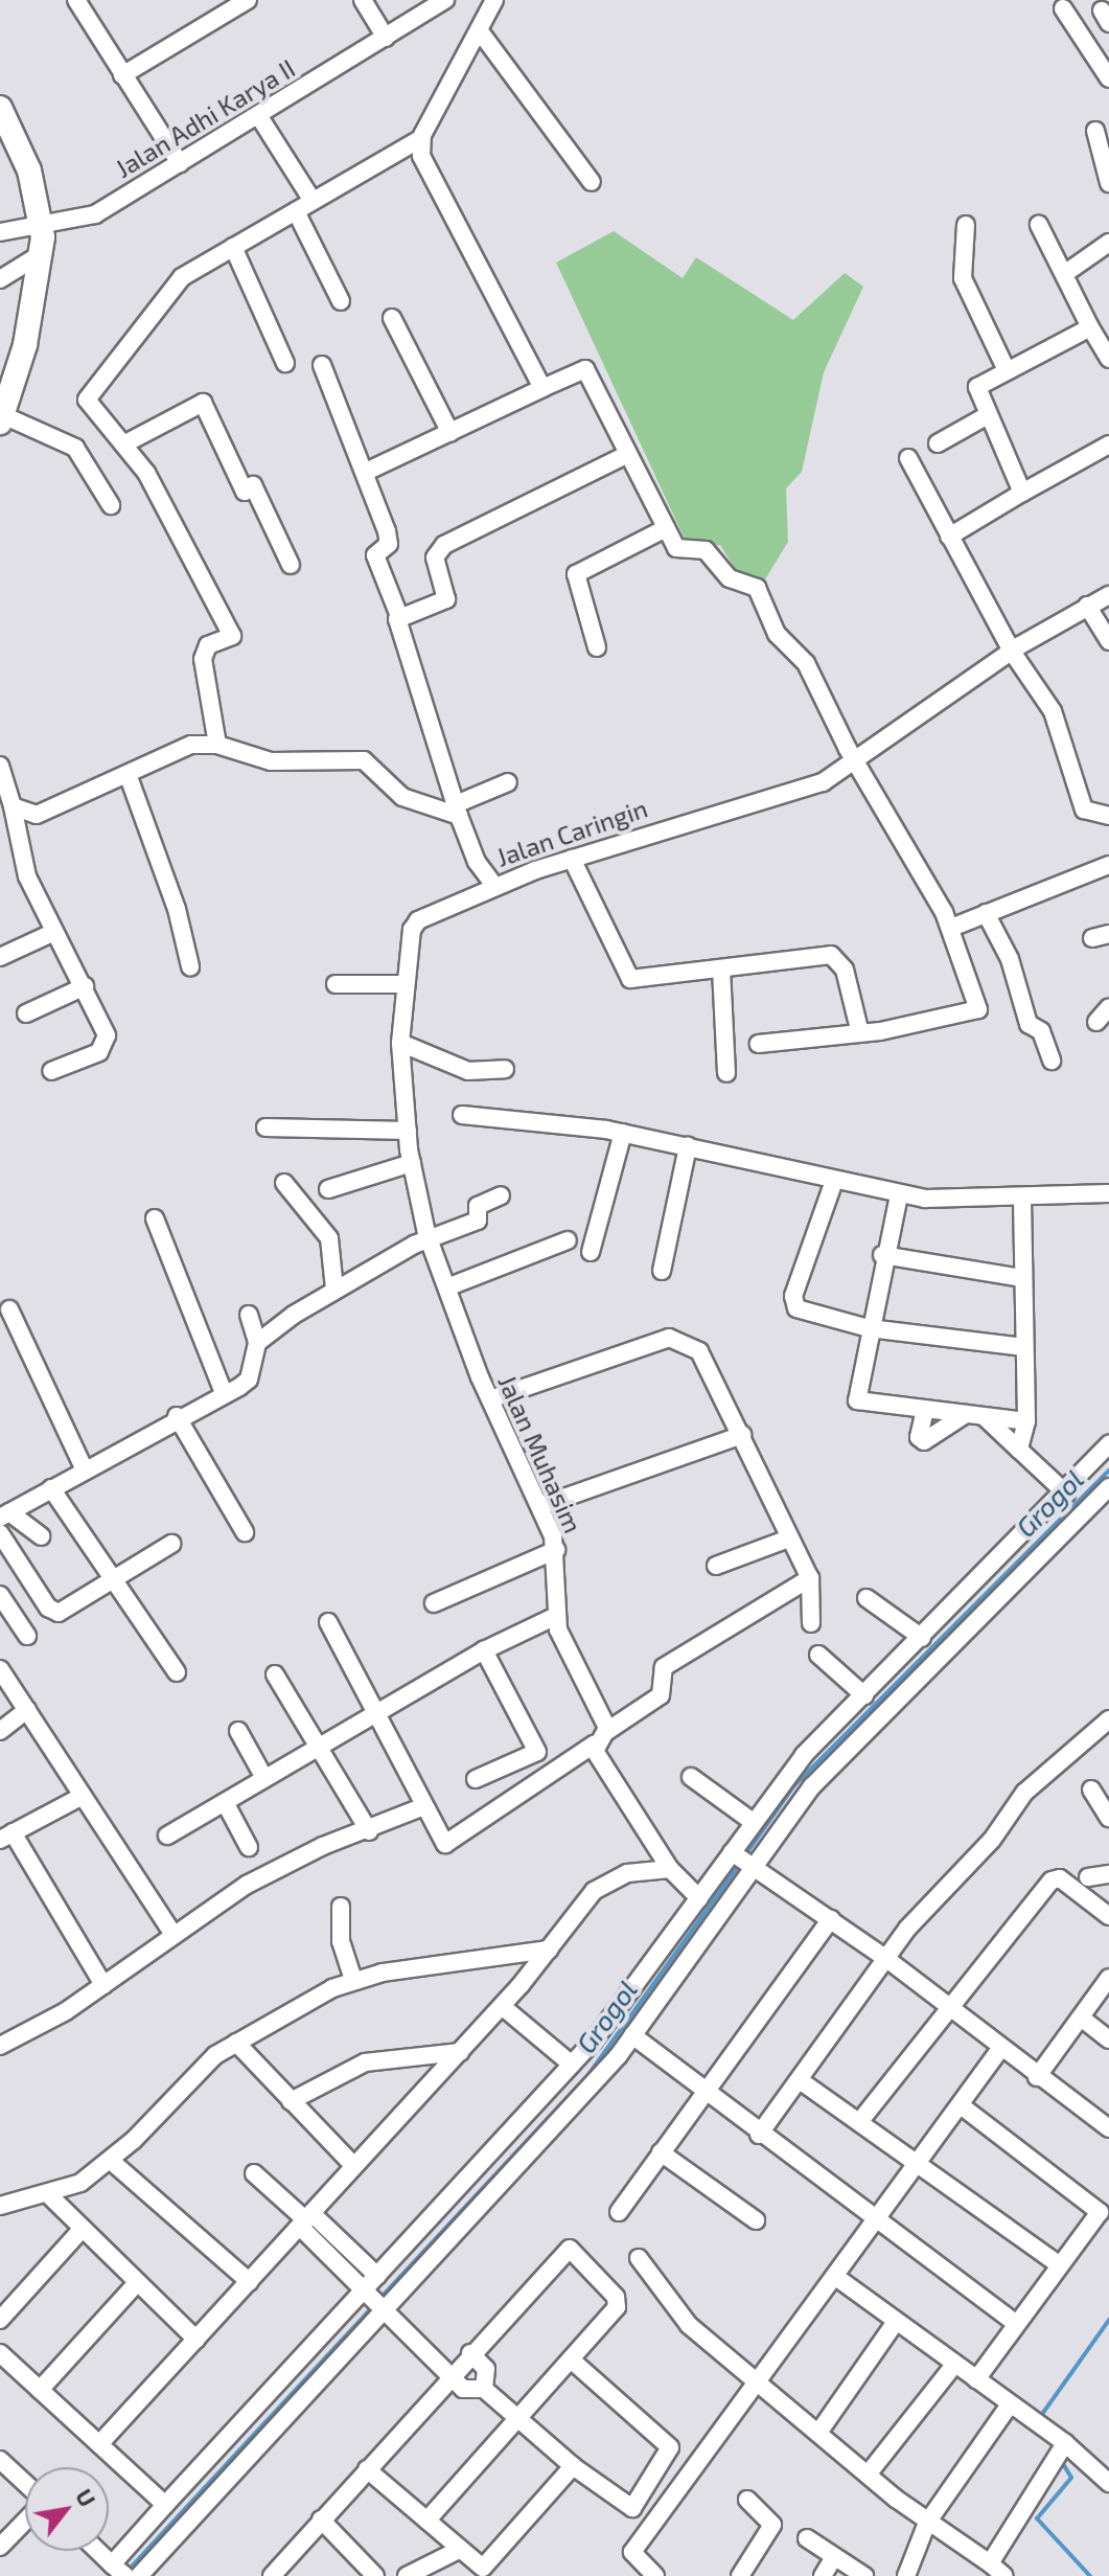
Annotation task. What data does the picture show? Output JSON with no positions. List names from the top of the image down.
{
  "streets": {
    "street": ["Jalan Adhi Karya II", "Jalan Caringin", "Jalan Muhasim"]
  },
  "crossings": [
    ["Jalan Caringin", "Jalan Muhasim"]
  ],
  "water": ["Grogol"],
  "north": "top right"
}
